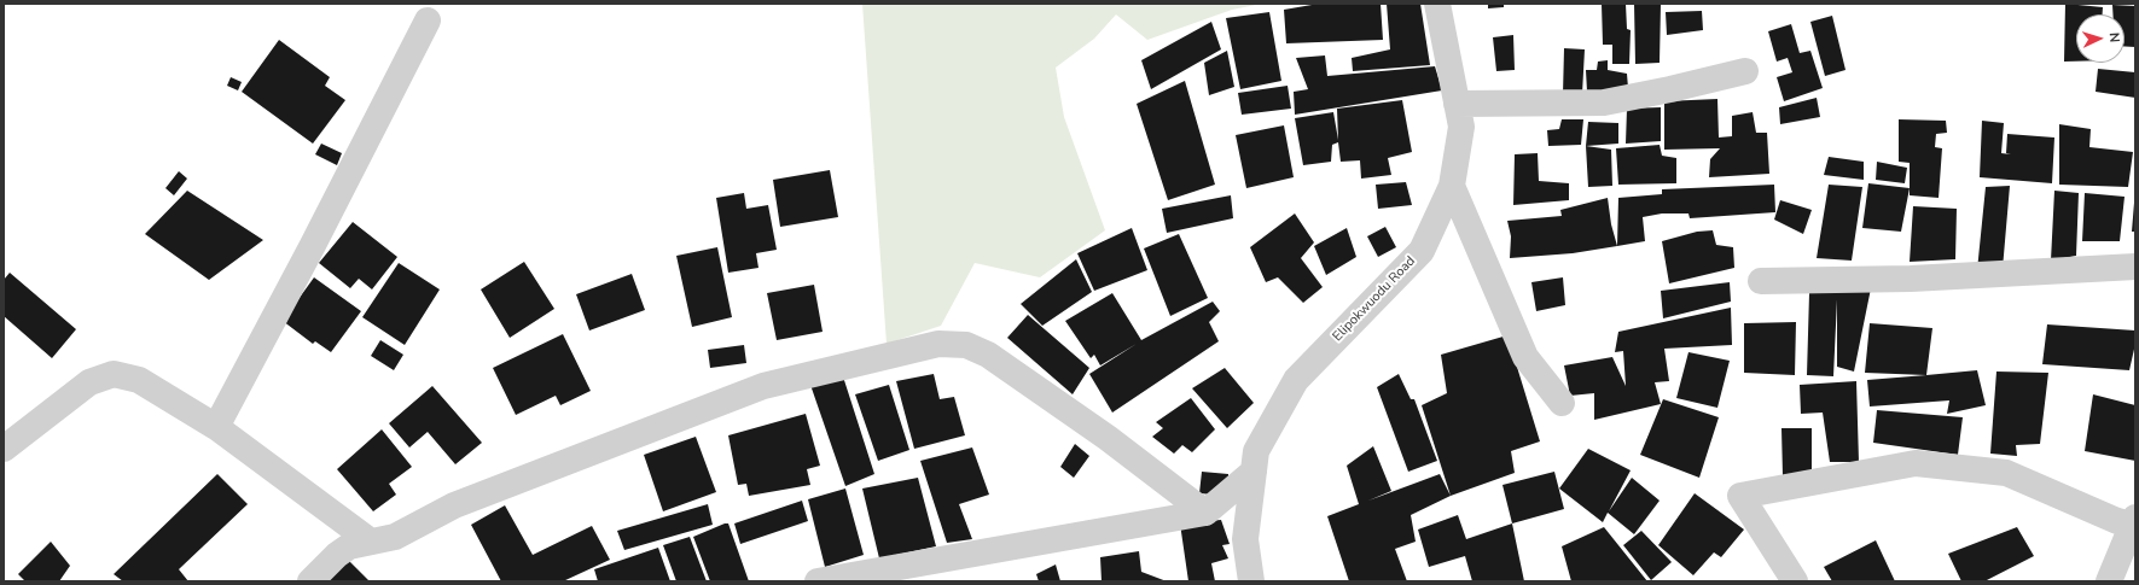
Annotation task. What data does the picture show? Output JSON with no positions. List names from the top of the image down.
{
  "streets": {
    "street": ["Elipokwuodu Road"]
  },
  "north": "right"
}
